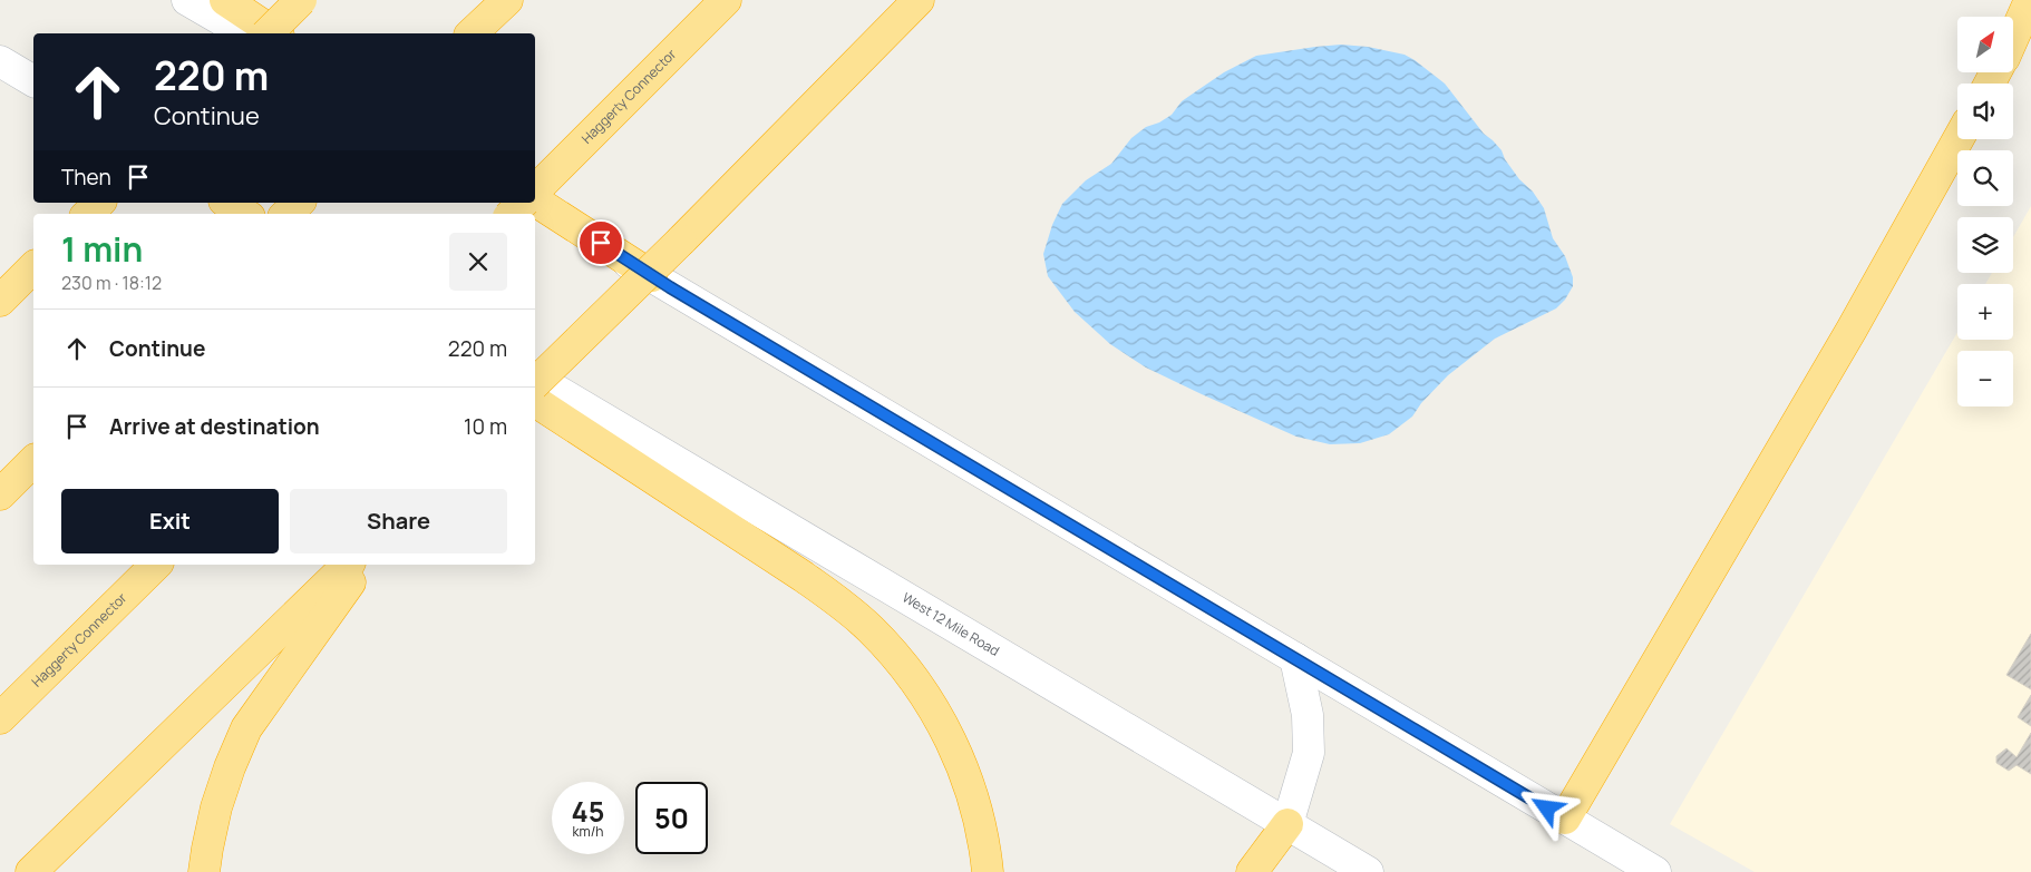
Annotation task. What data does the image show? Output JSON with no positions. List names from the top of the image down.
{
  "streets": {
    "highway": ["Haggerty Connector"],
    "main road": ["West 12 Mile Road"]
  },
  "north": "top right",
  "page": {
    "map_buttons": ["+", "−"],
    "turn": ["220 m", "Continue"],
    "then": "Then",
    "heading": ["1 min", "230 m · 18:12"],
    "list": [
      {
        "name": "Continue",
        "value": "220 m"
      },
      {
        "name": "Arrive at destination",
        "value": "10 m"
      }
    ],
    "buttons": ["Exit", "Share"],
    "speed": "45 km/h",
    "limit": "50"
  }
}
